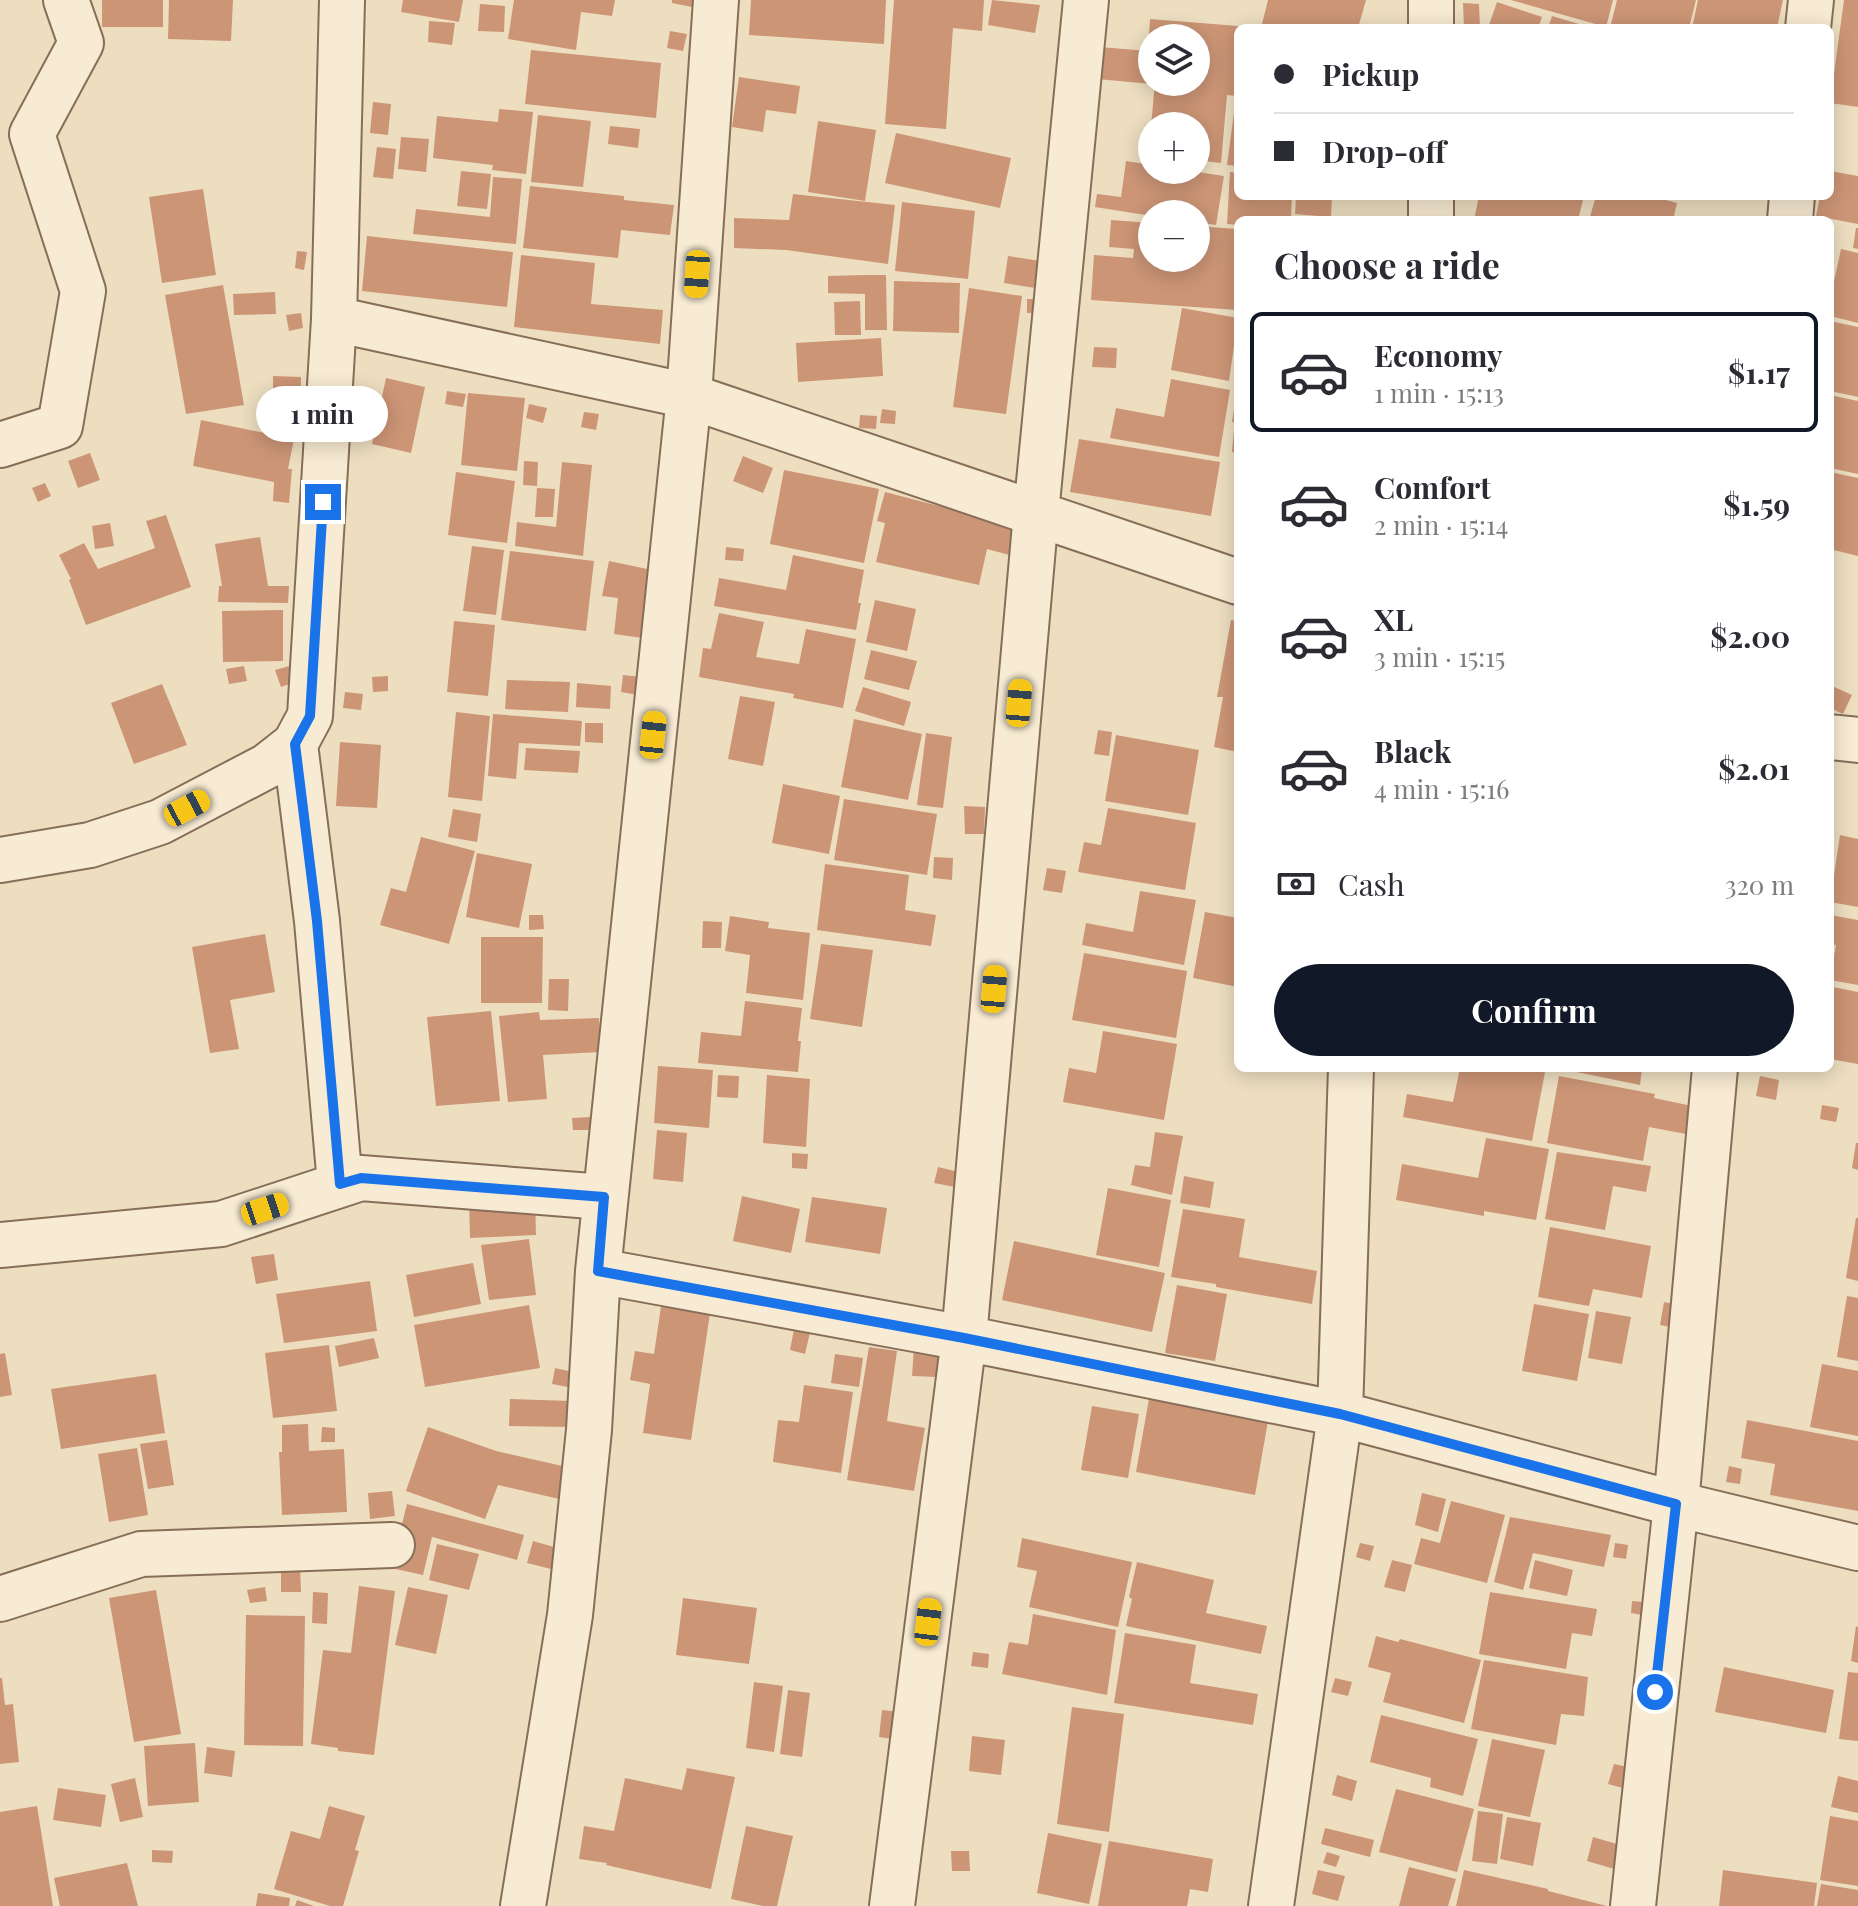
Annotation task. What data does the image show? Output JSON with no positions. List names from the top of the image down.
{
  "page": {
    "map_buttons": ["+", "−"],
    "banner": ["Pickup", "Drop-off"],
    "heading": "Choose a ride",
    "list": [
      {
        "name": "Economy",
        "note": "1 min · 15:13",
        "value": "$1.17"
      },
      {
        "name": "Comfort",
        "note": "2 min · 15:14",
        "value": "$1.59"
      },
      {
        "name": "XL",
        "note": "3 min · 15:15",
        "value": "$2.00"
      },
      {
        "name": "Black",
        "note": "4 min · 15:16",
        "value": "$2.01"
      }
    ],
    "bubble": "1 min",
    "pay": ["Cash", "320 m"],
    "buttons": "Confirm"
  }
}
